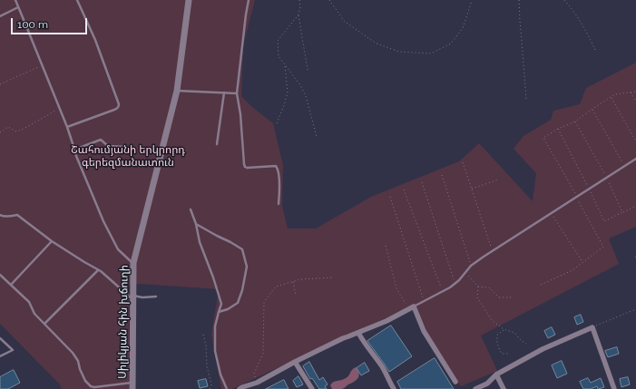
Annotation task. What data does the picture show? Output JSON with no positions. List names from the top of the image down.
{
  "streets": {
    "street": ["Սիլիկյան հին խճուղի"]
  },
  "parks": ["Շահումյանի երկրորդ գերեզմանատուն"],
  "scale_bar": "100 m"
}
